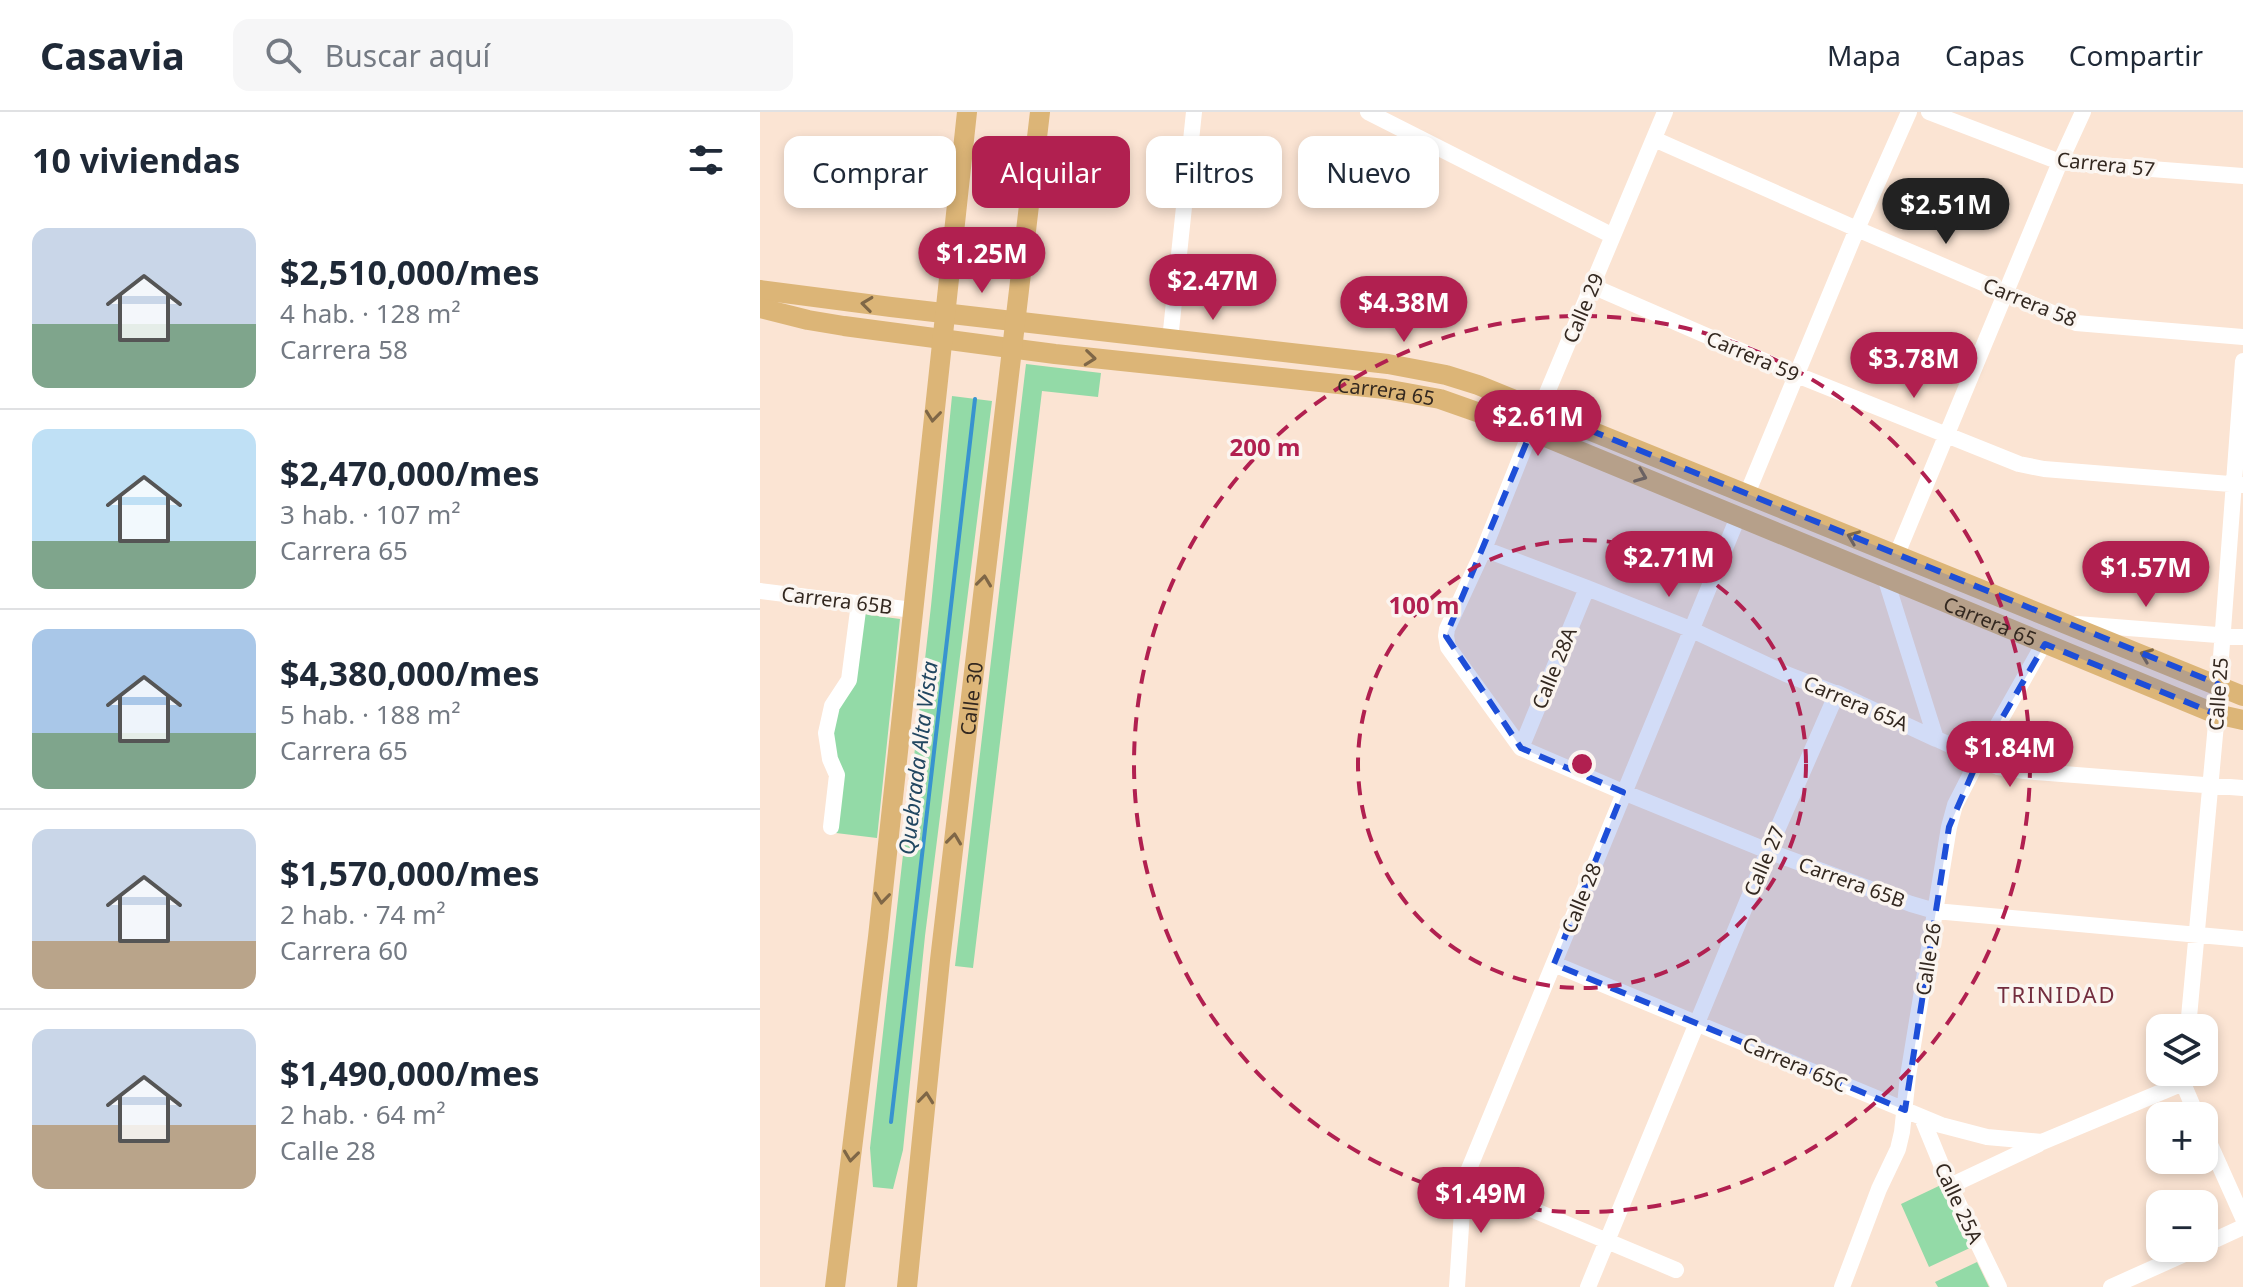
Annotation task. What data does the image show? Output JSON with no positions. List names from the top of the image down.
{
  "streets": {
    "main road": ["Carrera 65", "Calle 30"],
    "street": [
      "Carrera 57",
      "Carrera 58",
      "Calle 29",
      "Carrera 59",
      "Carrera 65B",
      "Calle 28A",
      "Calle 25",
      "Carrera 65A",
      "Calle 27",
      "Calle 28",
      "Calle 26",
      "Carrera 65C",
      "Calle 25A"
    ]
  },
  "crossings": [
    ["Carrera 58", "Calle 29"],
    ["Calle 29", "Carrera 59"],
    ["Calle 29", "Carrera 65"],
    ["Calle 29", "Carrera 65B"],
    ["Calle 29", "Calle 28A"],
    ["Calle 29", "Carrera 65A"],
    ["Carrera 59", "Calle 25"],
    ["Carrera 65", "Calle 25"],
    ["Carrera 65", "Calle 30"],
    ["Carrera 65", "Calle 28"],
    ["Carrera 65", "Calle 26"],
    ["Carrera 65B", "Calle 28A"],
    ["Carrera 65B", "Calle 25"],
    ["Carrera 65B", "Calle 27"],
    ["Carrera 65B", "Calle 28"],
    ["Carrera 65B", "Calle 26"],
    ["Calle 28A", "Carrera 65A"],
    ["Calle 25", "Carrera 65A"],
    ["Carrera 65A", "Calle 27"],
    ["Carrera 65A", "Calle 28"],
    ["Carrera 65A", "Calle 26"],
    ["Calle 27", "Carrera 65C"],
    ["Calle 28", "Carrera 65C"],
    ["Calle 26", "Carrera 65C"],
    ["Carrera 65C", "Calle 25A"]
  ],
  "districts": ["TRINIDAD"],
  "water": ["Quebrada Alta Vista"],
  "page": {
    "header": "Casavia",
    "search": "Buscar aquí",
    "nav": ["Mapa", "Capas", "Compartir"],
    "heading": "10 viviendas",
    "chip": [
      "Comprar",
      "Alquilar",
      "Filtros",
      "Nuevo"
    ],
    "price": [
      "$2.51M",
      "$1.25M",
      "$2.47M",
      "$4.38M",
      "$3.78M",
      "$2.61M",
      "$2.71M",
      "$1.57M",
      "$1.84M",
      "$1.49M"
    ],
    "list": [
      {
        "name": "$2,510,000/mes",
        "note": "4 hab. · 128 m² · Carrera 58"
      },
      {
        "name": "$2,470,000/mes",
        "note": "3 hab. · 107 m² · Carrera 65"
      },
      {
        "name": "$4,380,000/mes",
        "note": "5 hab. · 188 m² · Carrera 65"
      },
      {
        "name": "$1,570,000/mes",
        "note": "2 hab. · 74 m² · Carrera 60"
      },
      {
        "name": "$1,490,000/mes",
        "note": "2 hab. · 64 m² · Calle 28"
      }
    ],
    "map_buttons": ["+", "−"]
  },
  "rings": ["200 m", "100 m"]
}
